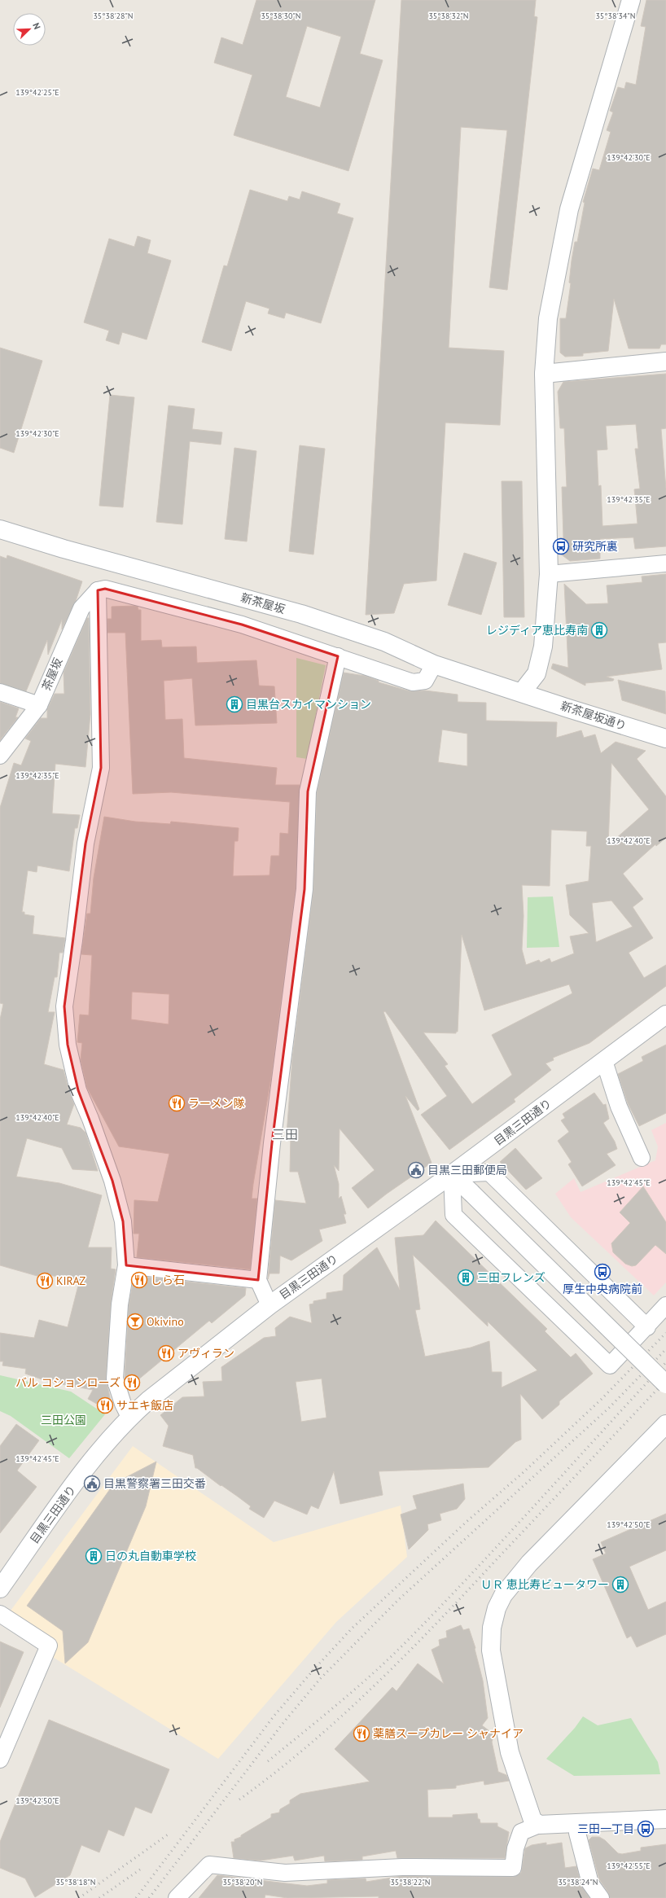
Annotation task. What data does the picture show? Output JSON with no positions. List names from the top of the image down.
{
  "streets": {
    "street": [
      "新茶屋坂",
      "茶屋坂",
      "新茶屋坂通り",
      "目黒三田通り"
    ]
  },
  "crossings": [
    ["新茶屋坂", "新茶屋坂通り"]
  ],
  "districts": ["三田"],
  "parks": ["三田公園"],
  "places": {
    "bus stop": ["研究所裏", "厚生中央病院前", "三田一丁目"],
    "building": [
      "レジディア恵比寿南",
      "目黒台スカイマンション",
      "三田フレンズ",
      "日の丸自動車学校",
      "ＵＲ 恵比寿ビュータワー"
    ],
    "restaurant": [
      "ラーメン隊",
      "しら石",
      "KIRAZ",
      "アヴィラン",
      "バル コションローズ",
      "サエキ飯店",
      "薬膳スープカレー シャナイア"
    ],
    "public building": ["目黒三田郵便局", "目黒警察署三田交番"],
    "bar": ["Okivino"]
  },
  "north": "top right",
  "coordinates": [
    "35°38'28\"N",
    "35°38'30\"N",
    "35°38'32\"N",
    "35°38'34\"N",
    "139°42'25\"E",
    "139°42'30\"E",
    "139°42'35\"E",
    "139°42'40\"E",
    "139°42'45\"E",
    "139°42'50\"E",
    "139°42'55\"E",
    "35°38'18\"N",
    "35°38'20\"N",
    "35°38'22\"N",
    "35°38'24\"N"
  ]
}
